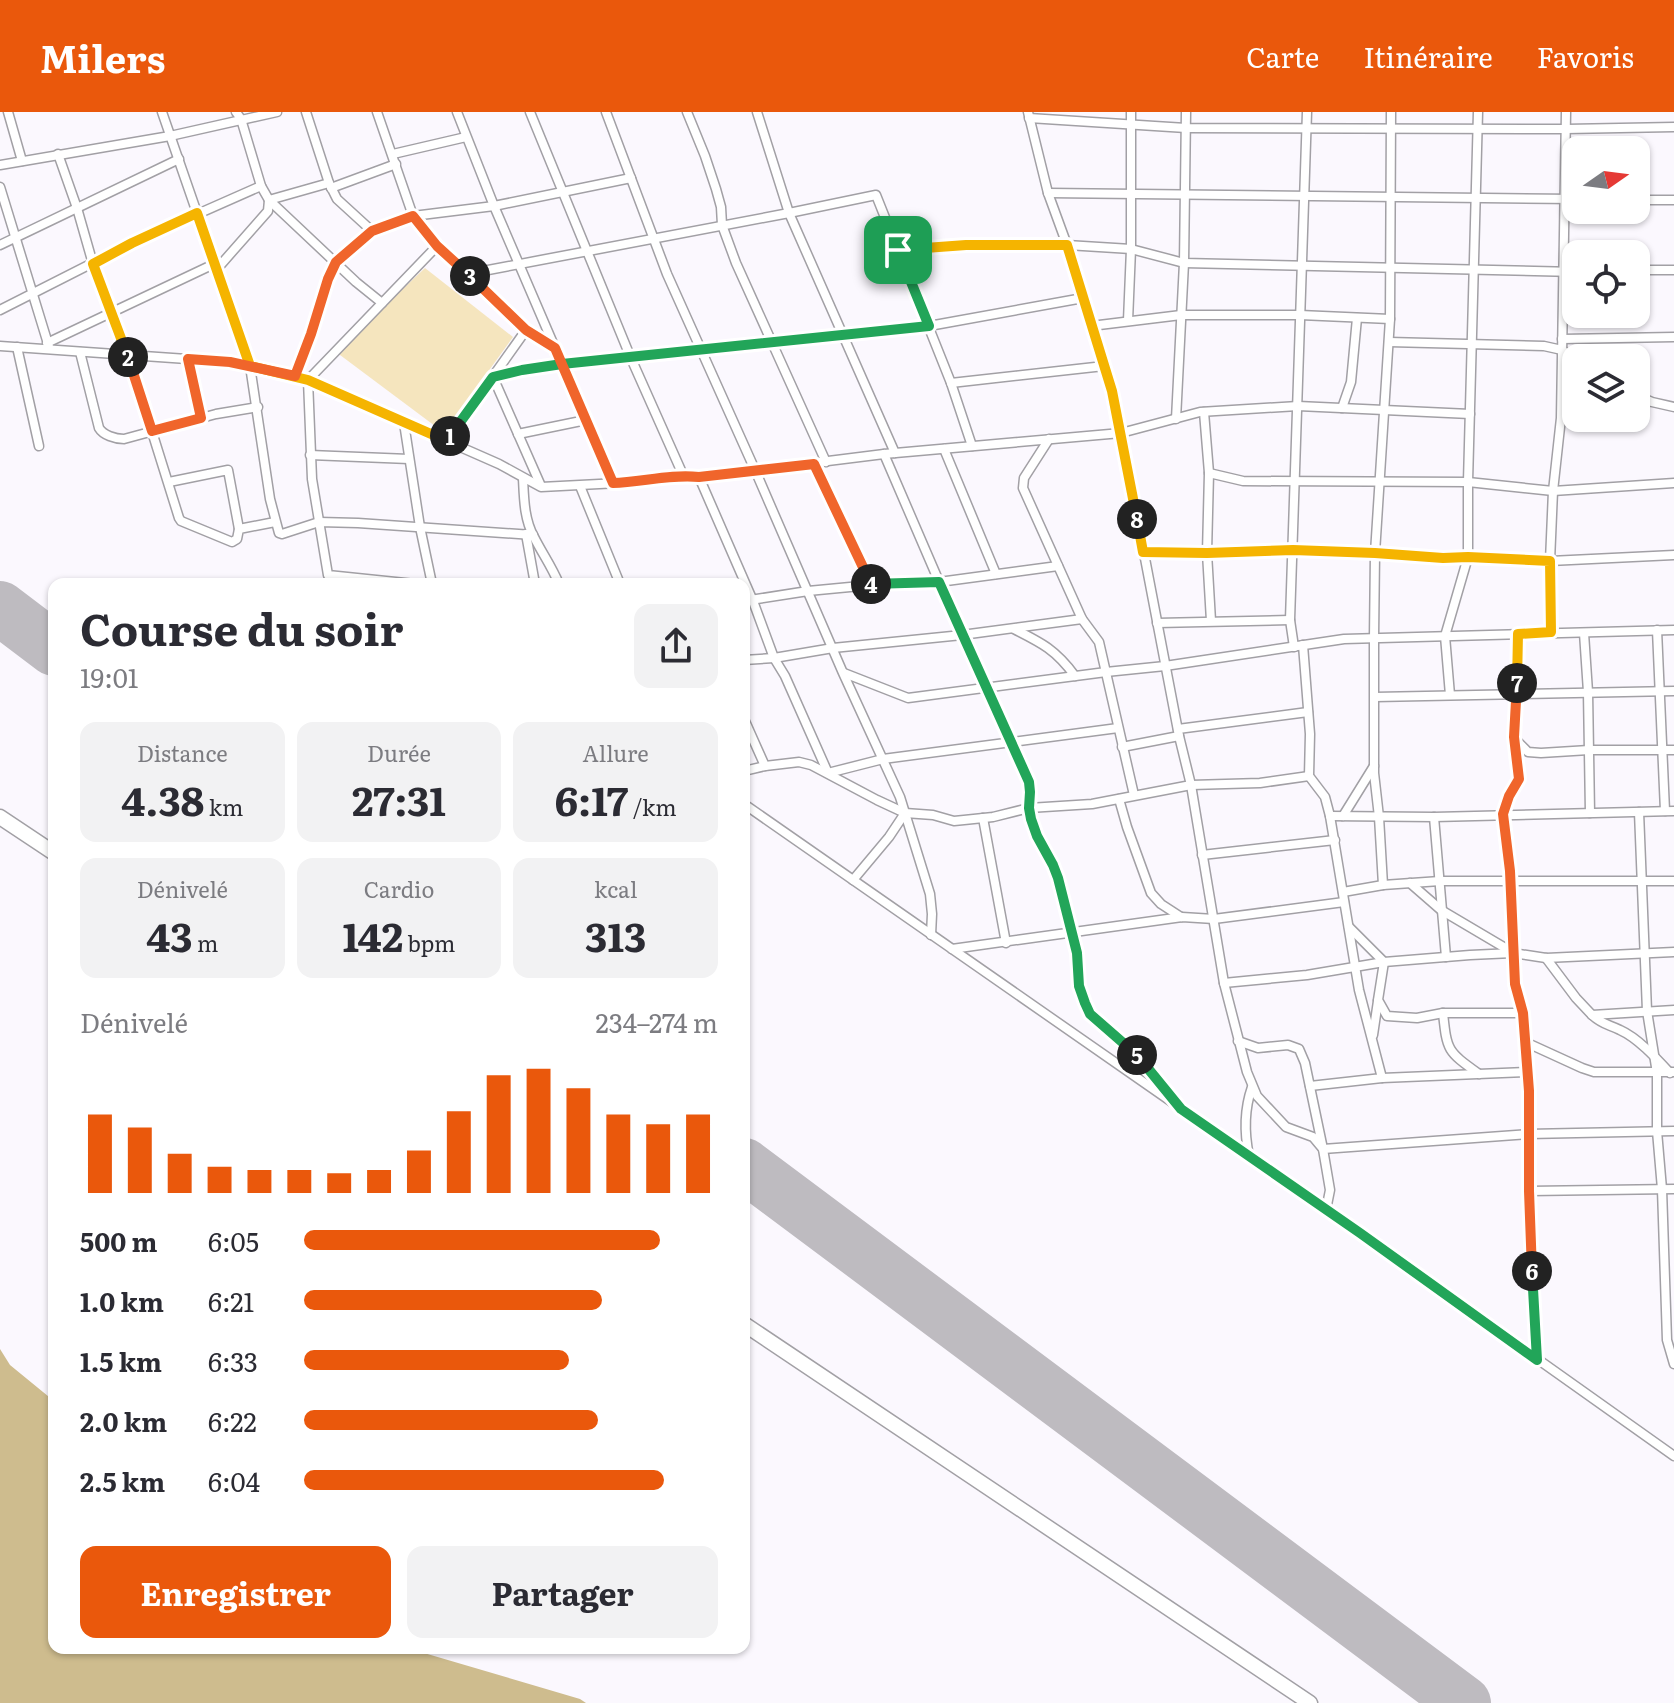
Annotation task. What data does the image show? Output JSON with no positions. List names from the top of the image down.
{
  "north": "right",
  "page": {
    "header": "Milers",
    "nav": ["Carte", "Itinéraire", "Favoris"],
    "pins": [
      "3",
      "2",
      "1",
      "8",
      "4",
      "7",
      "5",
      "6"
    ],
    "heading": ["Course du soir", "19:01"],
    "stats": [
      ["Distance", "4.38 km"],
      ["Durée", "27:31"],
      ["Allure", "6:17 /km"],
      ["Dénivelé", "43 m"],
      ["Cardio", "142 bpm"],
      ["kcal", "313"]
    ],
    "chart": ["Dénivelé", "234–274 m"],
    "list": [
      {
        "name": "500 m",
        "note": "6:05"
      },
      {
        "name": "1.0 km",
        "note": "6:21"
      },
      {
        "name": "1.5 km",
        "note": "6:33"
      },
      {
        "name": "2.0 km",
        "note": "6:22"
      },
      {
        "name": "2.5 km",
        "note": "6:04"
      }
    ],
    "buttons": ["Enregistrer", "Partager"]
  }
}
